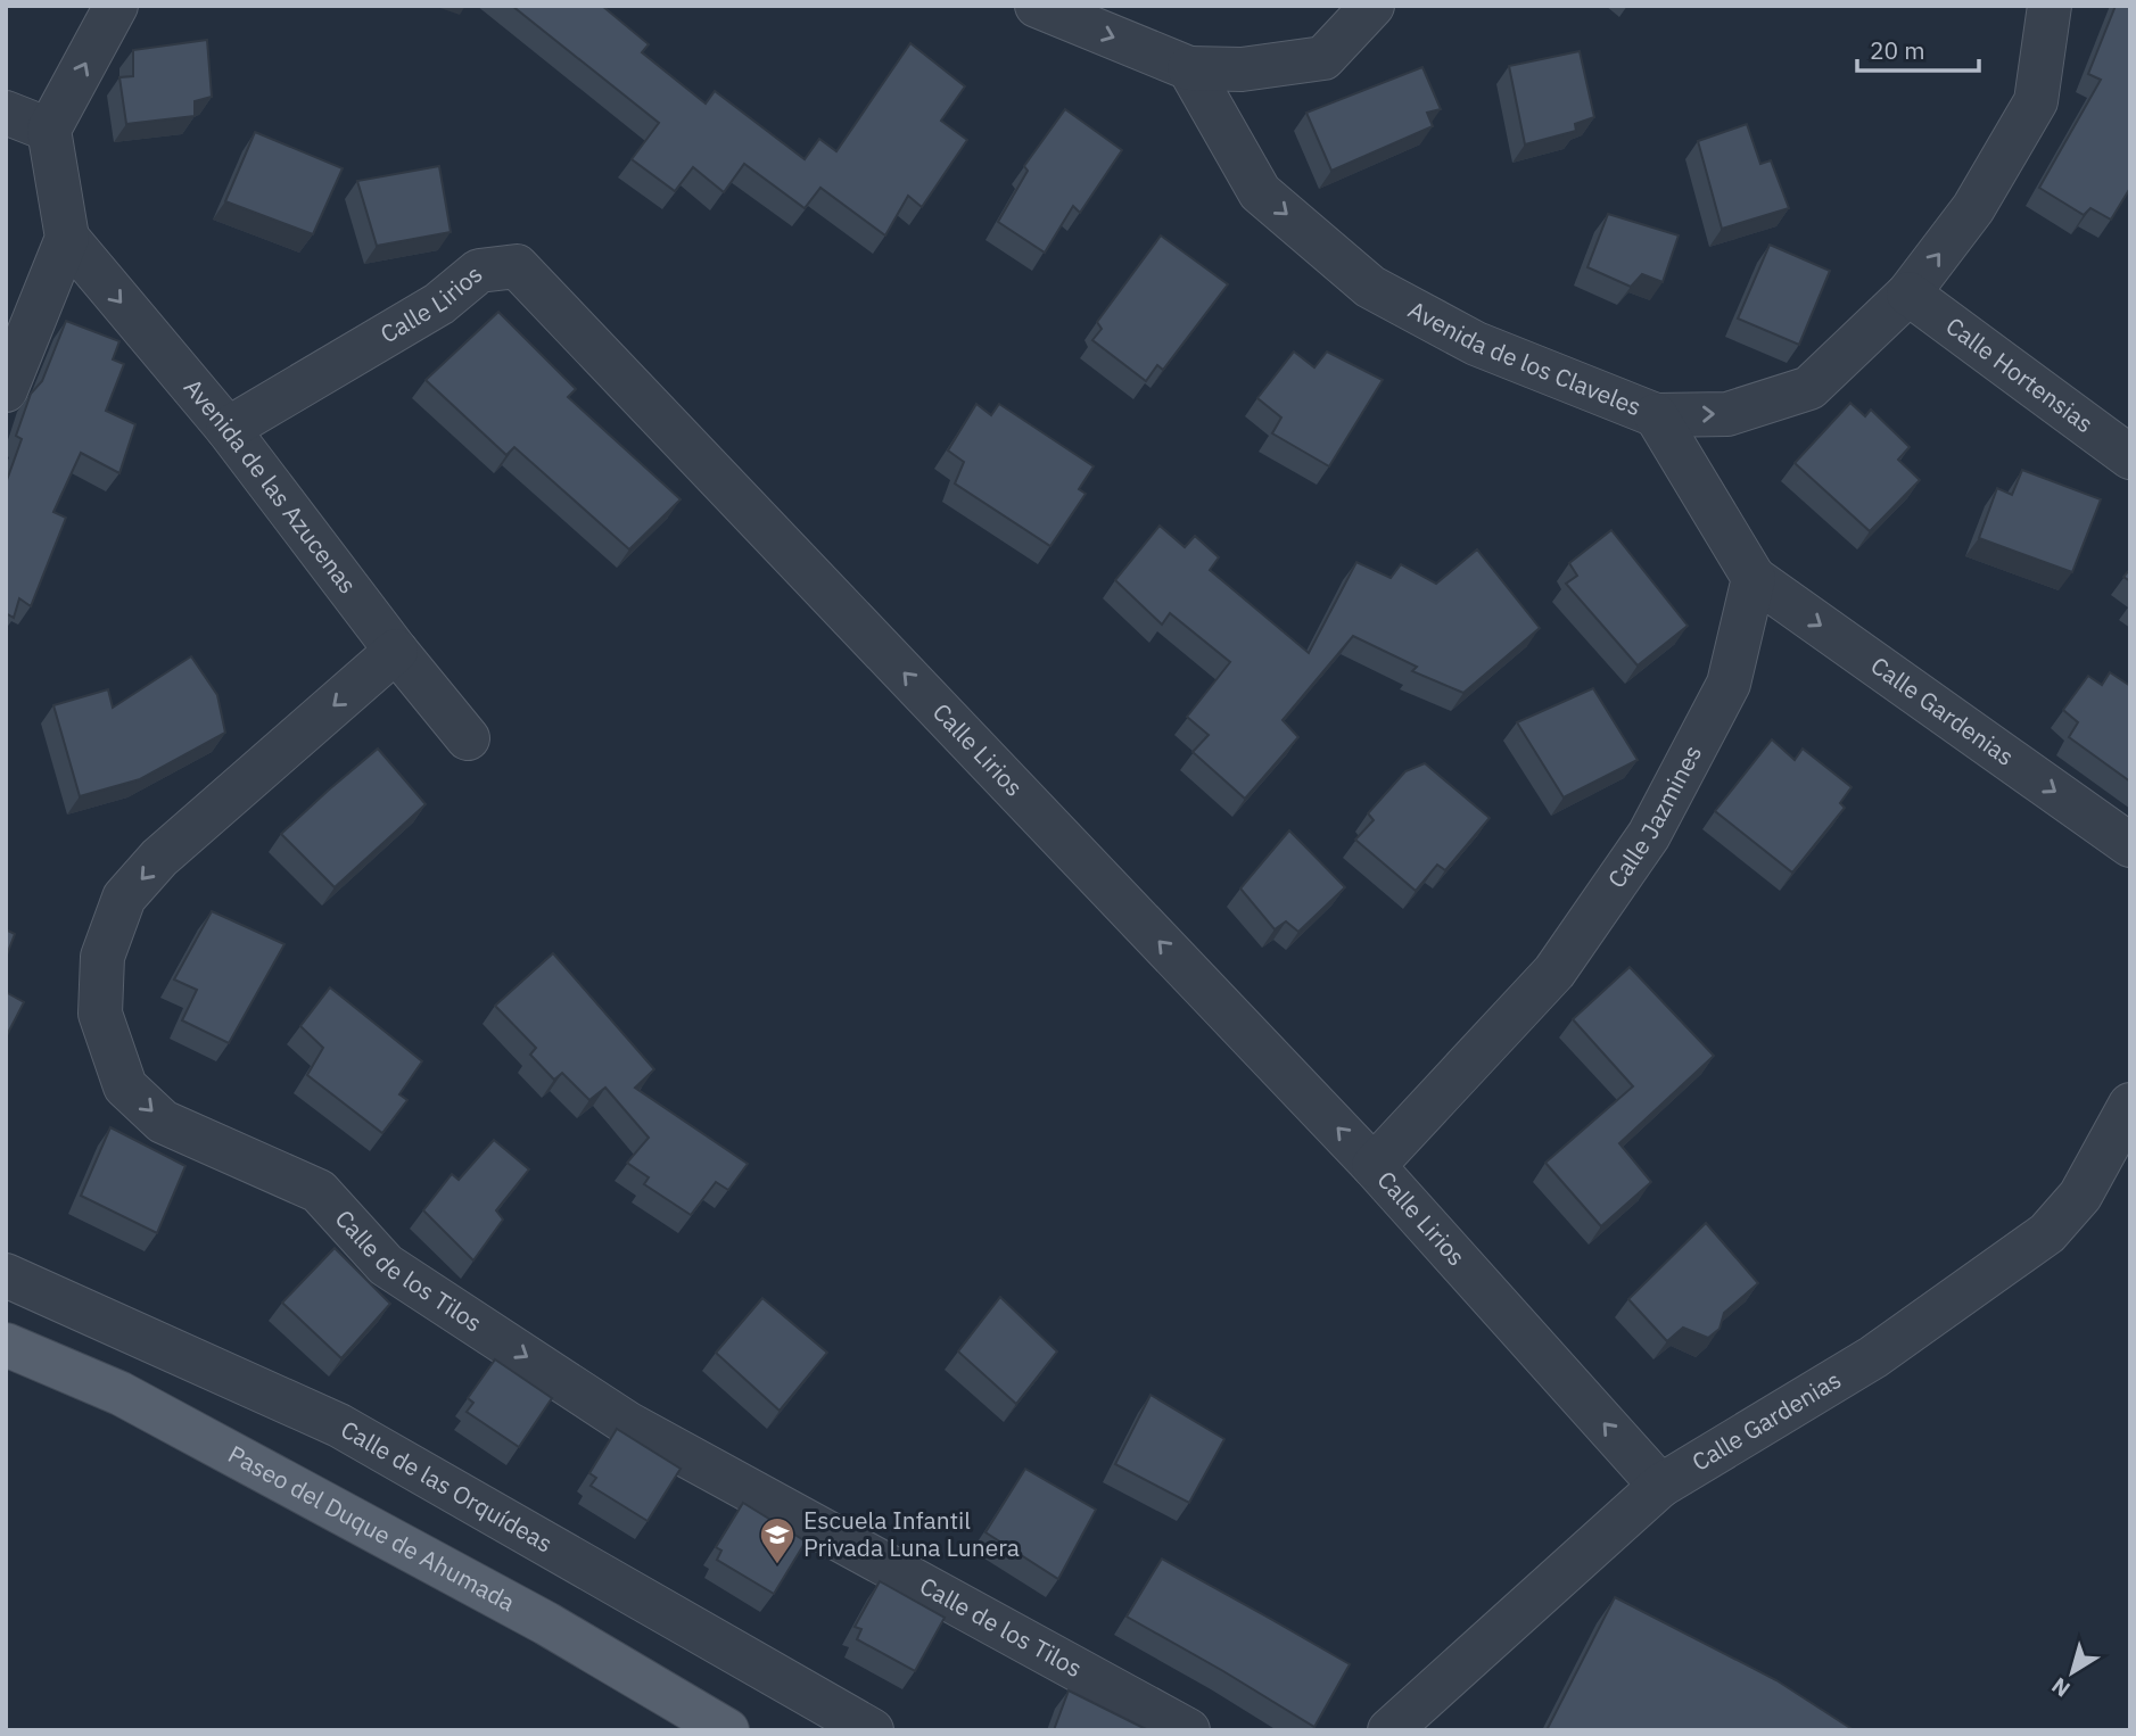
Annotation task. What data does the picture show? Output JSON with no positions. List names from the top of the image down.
{
  "streets": {
    "main road": ["Paseo del Duque de Ahumada"],
    "street": [
      "Calle Lirios",
      "Avenida de los Claveles",
      "Calle Hortensias",
      "Avenida de las Azucenas",
      "Calle Gardenias",
      "Calle Jazmines",
      "Calle de los Tilos",
      "Calle de las Orquídeas"
    ]
  },
  "crossings": [
    ["Calle Lirios", "Avenida de las Azucenas"],
    ["Calle Lirios", "Calle Gardenias"],
    ["Calle Lirios", "Calle Jazmines"],
    ["Avenida de los Claveles", "Calle Hortensias"],
    ["Avenida de las Azucenas", "Calle de los Tilos"],
    ["Calle Gardenias", "Calle Jazmines"]
  ],
  "one_way": ["Calle Lirios", "Avenida de las Azucenas"],
  "places": {
    "school or university": ["Escuela Infantil Privada Luna Lunera"]
  },
  "scale_bar": "20 m",
  "north": "bottom left"
}
